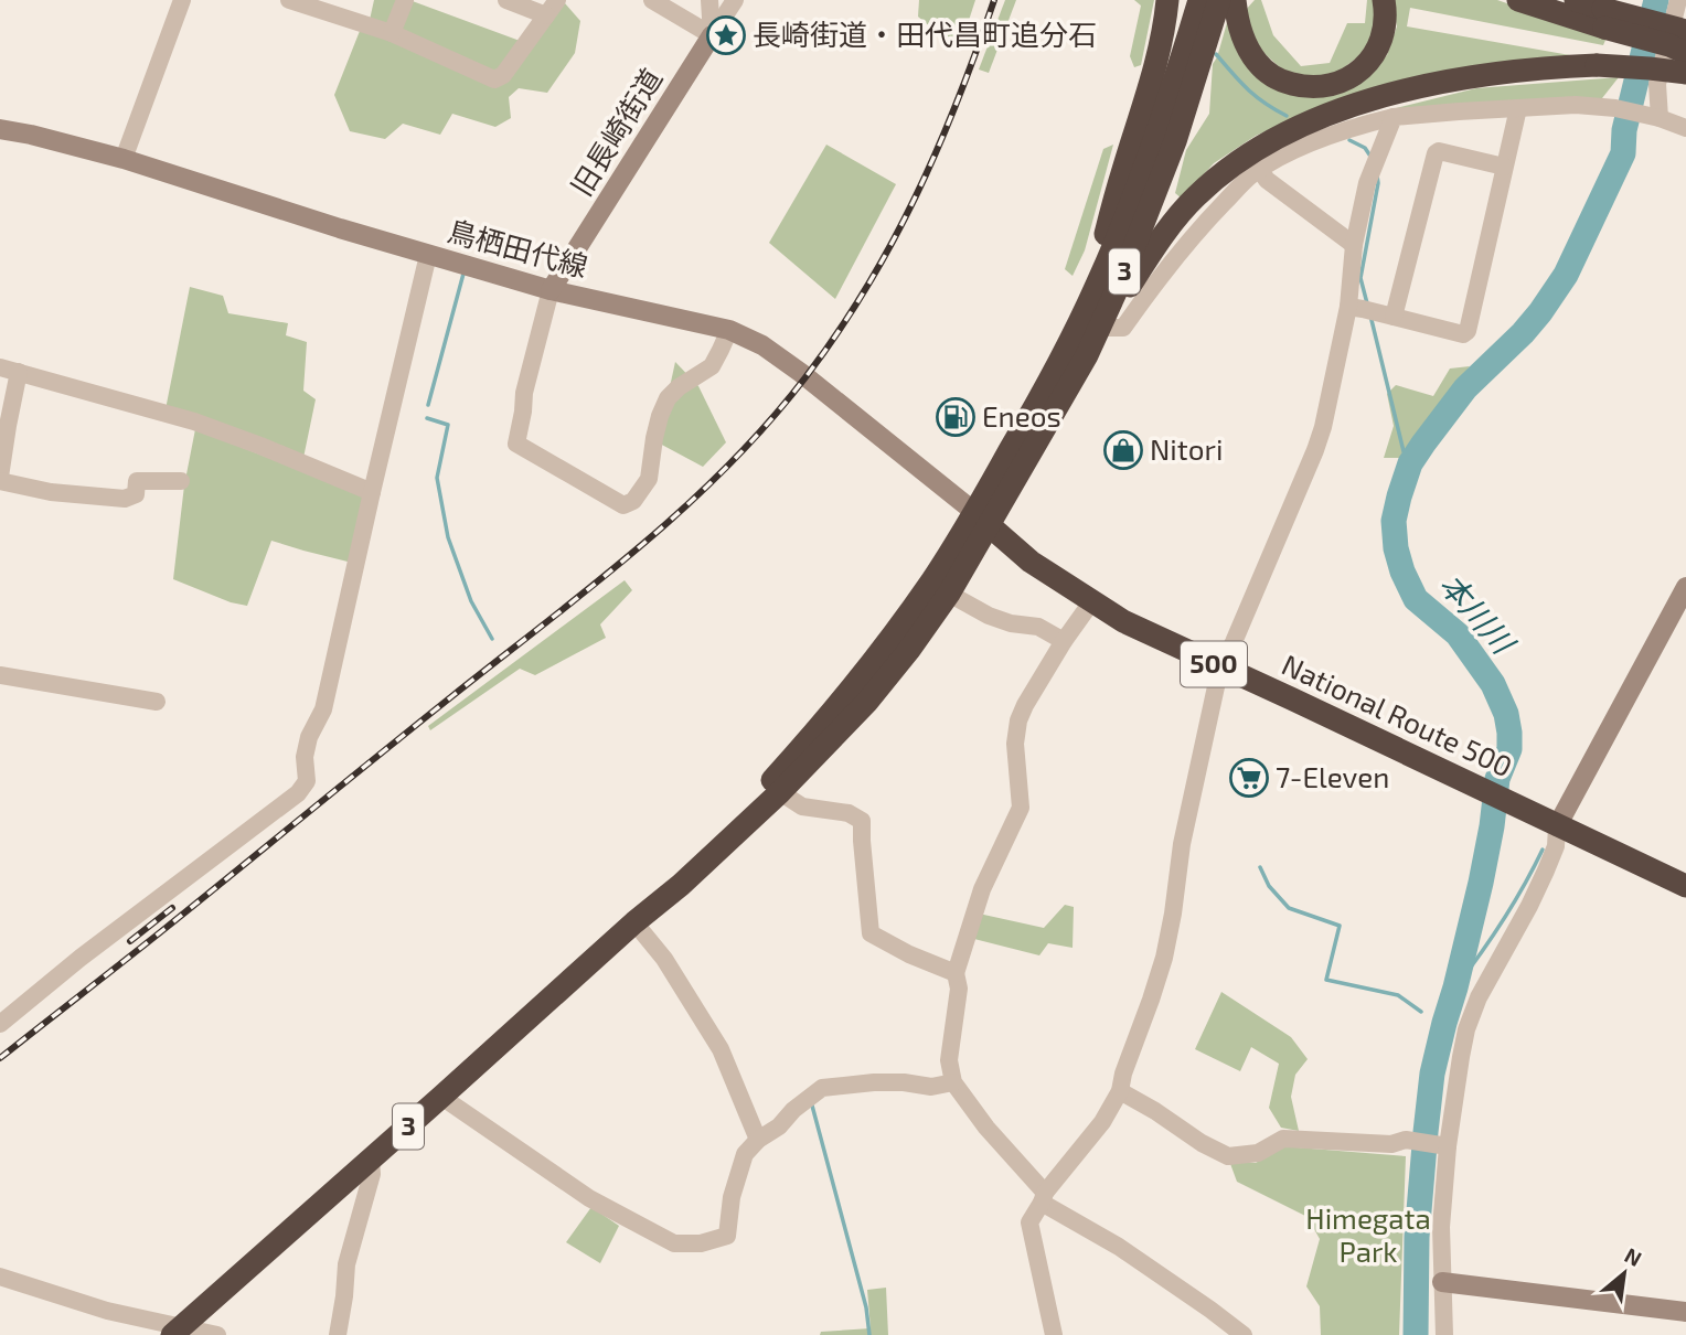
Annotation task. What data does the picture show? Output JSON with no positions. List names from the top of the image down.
{
  "streets": {
    "highway": ["3", "500", "National Route 500"],
    "main road": ["旧長崎街道", "鳥栖田代線"]
  },
  "crossings": [
    ["旧長崎街道", "鳥栖田代線"],
    ["鳥栖田代線", "3"],
    ["鳥栖田代線", "National Route 500"],
    ["3", "National Route 500"]
  ],
  "water": ["本川川"],
  "parks": ["Himegata Park"],
  "places": {
    "place": ["長崎街道・田代昌町追分石"],
    "fuel station": ["Eneos"],
    "shop": ["Nitori"],
    "supermarket": ["7-Eleven"]
  },
  "north": "top right"
}
